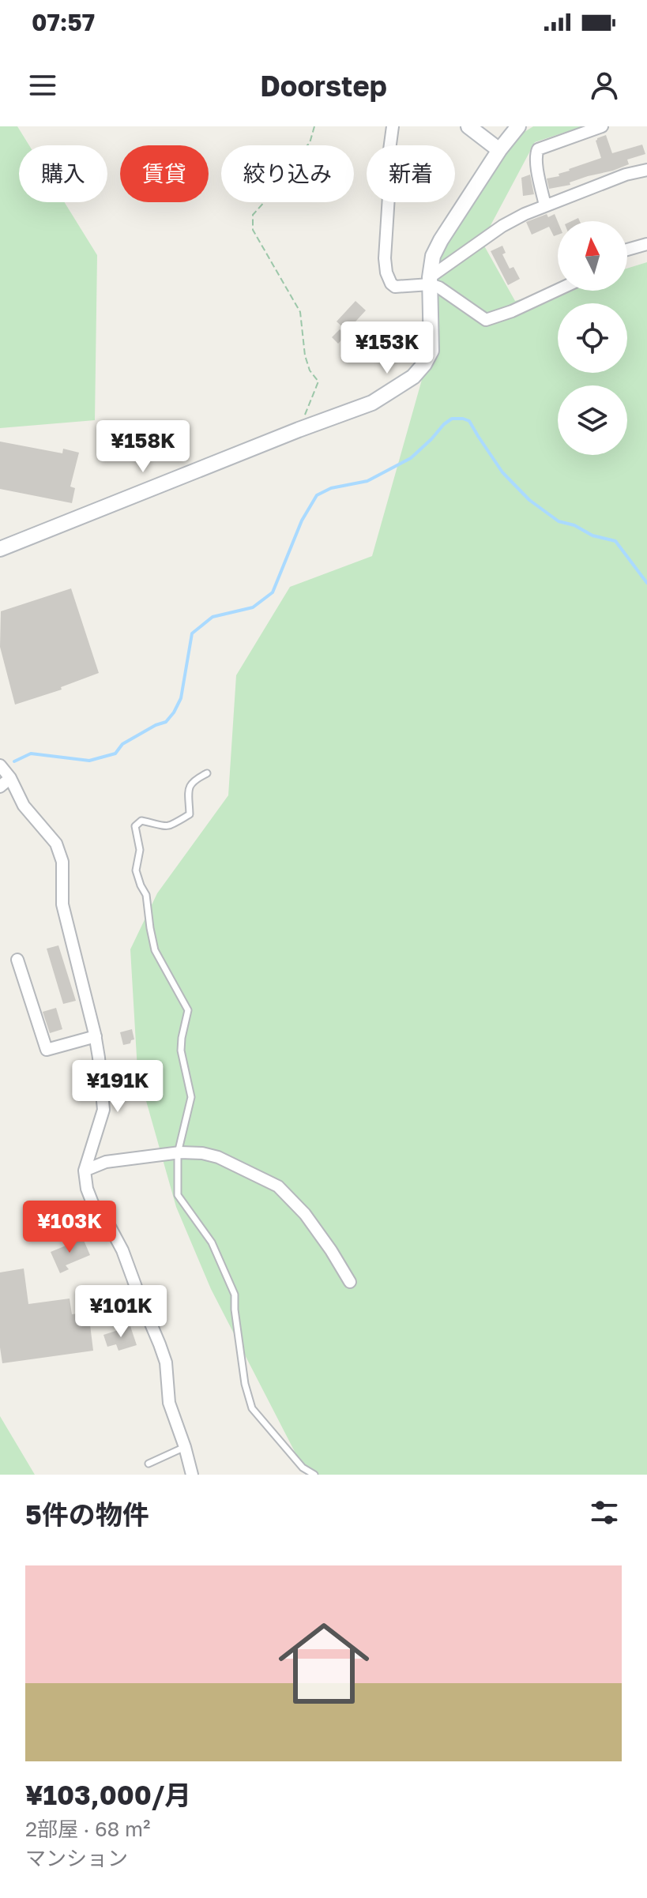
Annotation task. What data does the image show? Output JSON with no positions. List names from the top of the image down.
{
  "north": "top",
  "page": {
    "status": "07:57",
    "header": "Doorstep",
    "chip": [
      "購入",
      "賃貸",
      "絞り込み",
      "新着"
    ],
    "price": [
      "¥153K",
      "¥158K",
      "¥191K",
      "¥103K",
      "¥101K"
    ],
    "heading": "5件の物件",
    "list": [
      {
        "name": "¥103,000/月",
        "note": "2部屋 · 68 m² · マンション"
      }
    ]
  }
}
